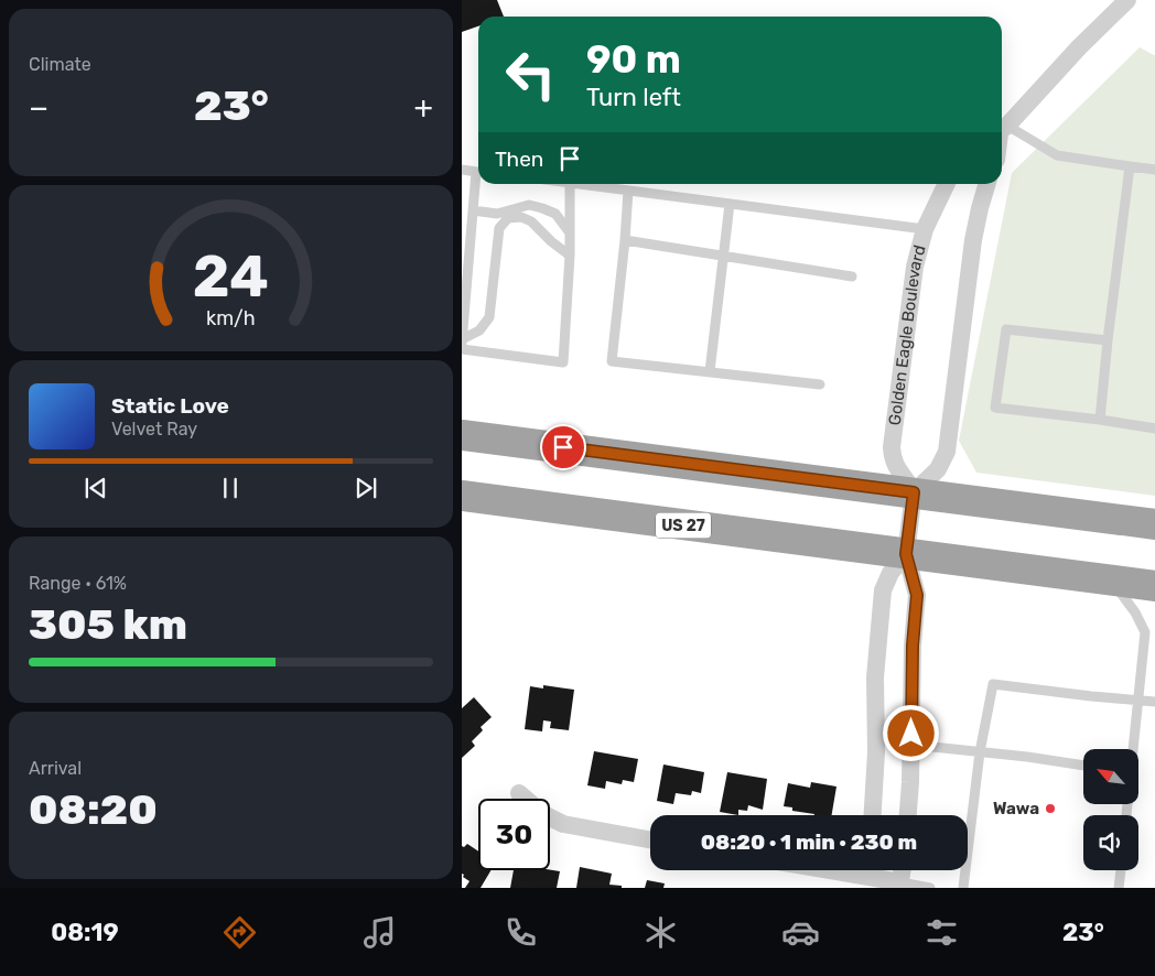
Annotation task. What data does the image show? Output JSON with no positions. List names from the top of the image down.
{
  "streets": {
    "highway": ["US 27"],
    "street": ["Golden Eagle Boulevard"]
  },
  "places": ["Wawa"],
  "north": "top left",
  "page": {
    "tile": [
      "Climate",
      ["Range · 61%", "305 km"],
      ["Arrival", "08:20"]
    ],
    "turn": ["90 m", "Turn left"],
    "heat": ["−", "23°", "+"],
    "then": "Then",
    "song": ["Static Love", "Velvet Ray"],
    "limit": "30",
    "trip": "08:20 · 1 min · 230 m",
    "tabs": ["08:19", "23°"],
    "gauge": ["24", "km/h"]
  }
}
